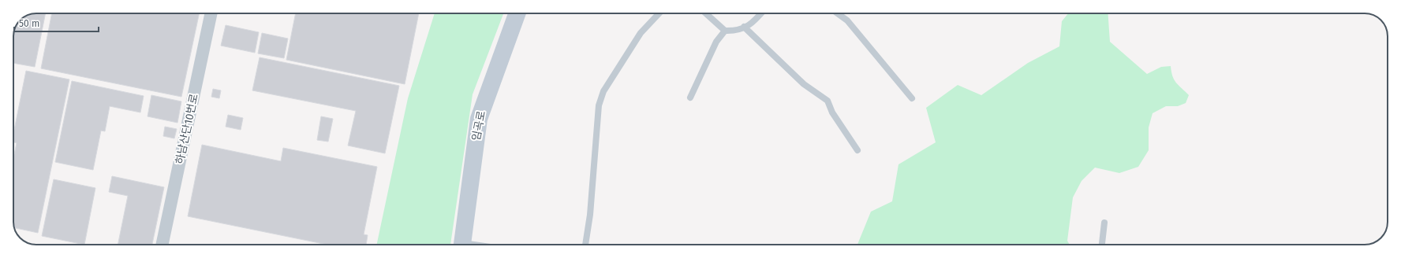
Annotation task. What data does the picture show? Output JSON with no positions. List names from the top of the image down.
{
  "streets": {
    "main road": ["임곡로"],
    "street": ["하남산단10번로"]
  },
  "scale_bar": "50 m"
}
